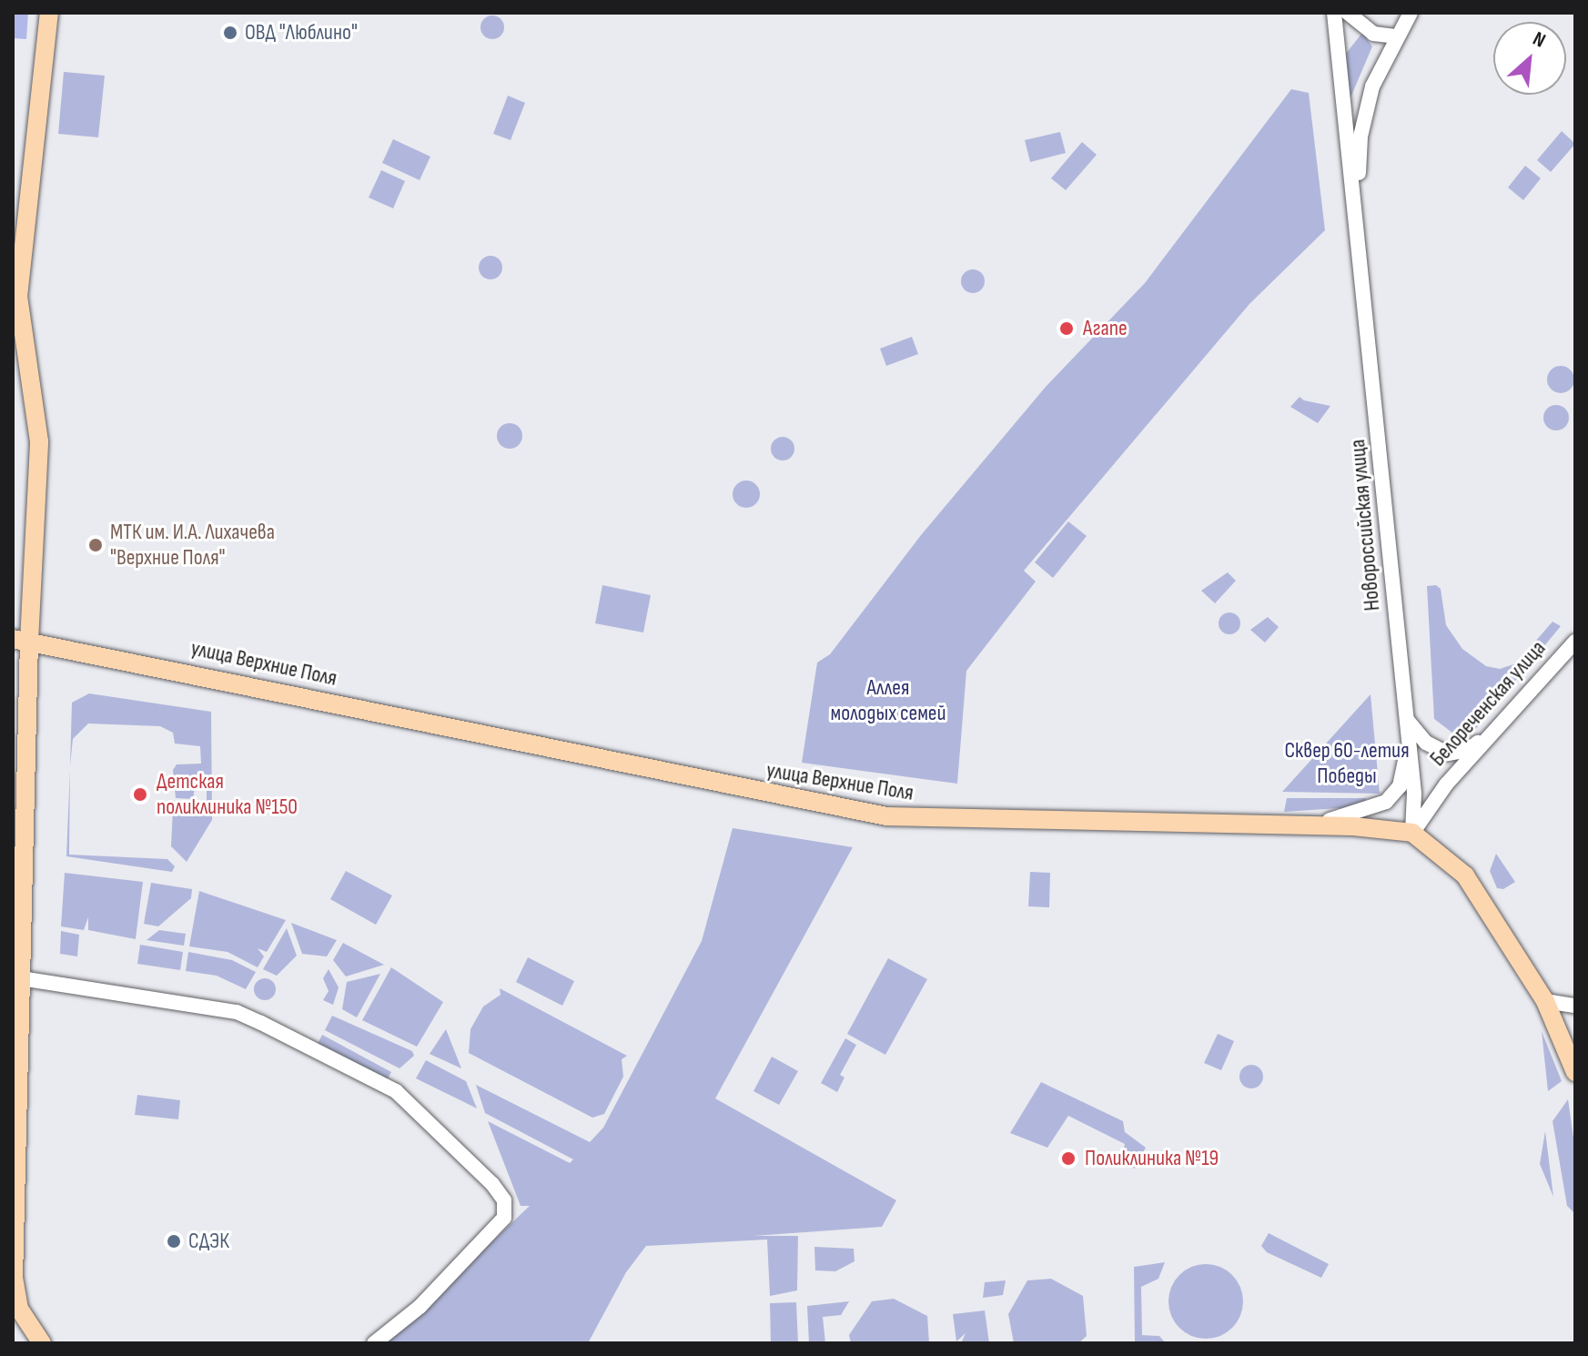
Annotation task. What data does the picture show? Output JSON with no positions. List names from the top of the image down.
{
  "streets": {
    "main road": ["улица Верхние Поля"],
    "street": ["Новороссийская улица", "Белореченская улица"]
  },
  "crossings": [
    ["Новороссийская улица", "улица Верхние Поля"],
    ["Новороссийская улица", "Белореченская улица"],
    ["улица Верхние Поля", "Белореченская улица"]
  ],
  "parks": ["Аллея молодых семей", "Сквер 60-летия Победы"],
  "places": [
    "ОВД \"Люблино\"",
    "Агапе",
    "МТК им. И.А. Лихачева \"Верхние Поля\"",
    "Детская поликлиника №150",
    "Поликлиника №19",
    "СДЭК"
  ],
  "north": "top right"
}
